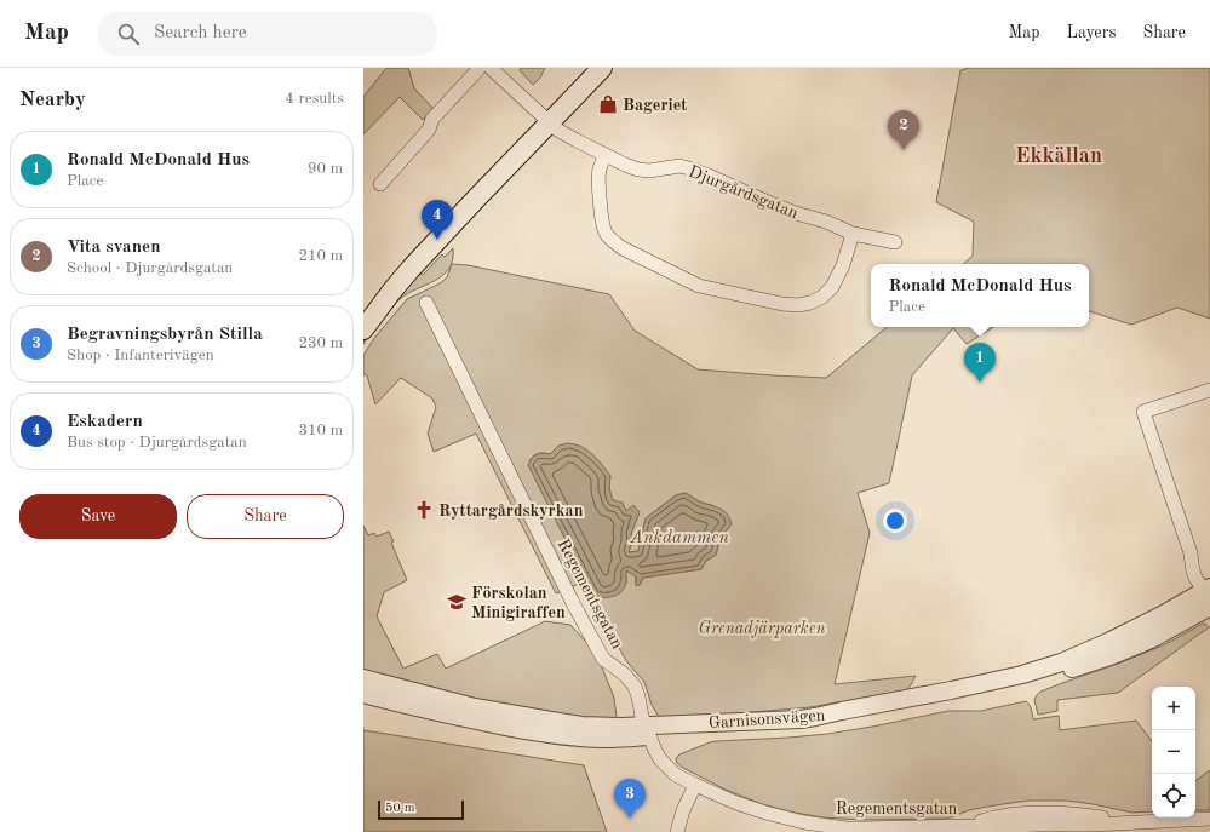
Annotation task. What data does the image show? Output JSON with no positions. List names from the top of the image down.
{
  "streets": {
    "street": ["Djurgårdsgatan", "Regementsgatan", "Garnisonsvägen"]
  },
  "crossings": [
    ["Regementsgatan", "Garnisonsvägen"]
  ],
  "districts": ["Ekkällan"],
  "water": ["Ankdammen"],
  "parks": ["Grenadjärparken"],
  "places": {
    "shop": ["Bageriet"],
    "church": ["Ryttargårdskyrkan"],
    "school or university": ["Förskolan Minigiraffen"]
  },
  "scale_bar": "50 m",
  "page": {
    "header": "Map",
    "search": "Search here",
    "nav": ["Map", "Layers", "Share"],
    "heading": ["Nearby", "4 results"],
    "pins": [
      "2",
      "4",
      "1",
      "3"
    ],
    "list": [
      {
        "mark": "1",
        "name": "Ronald McDonald Hus",
        "note": "Place",
        "value": "90 m"
      },
      {
        "mark": "2",
        "name": "Vita svanen",
        "note": "School · Djurgårdsgatan",
        "value": "210 m"
      },
      {
        "mark": "3",
        "name": "Begravningsbyrån Stilla",
        "note": "Shop · Infanterivägen",
        "value": "230 m"
      },
      {
        "mark": "4",
        "name": "Eskadern",
        "note": "Bus stop · Djurgårdsgatan",
        "value": "310 m"
      }
    ],
    "popup": ["Ronald McDonald Hus", "Place"],
    "buttons": ["Save", "Share"],
    "map_buttons": ["+", "−"],
    "scale": "50 m"
  }
}
